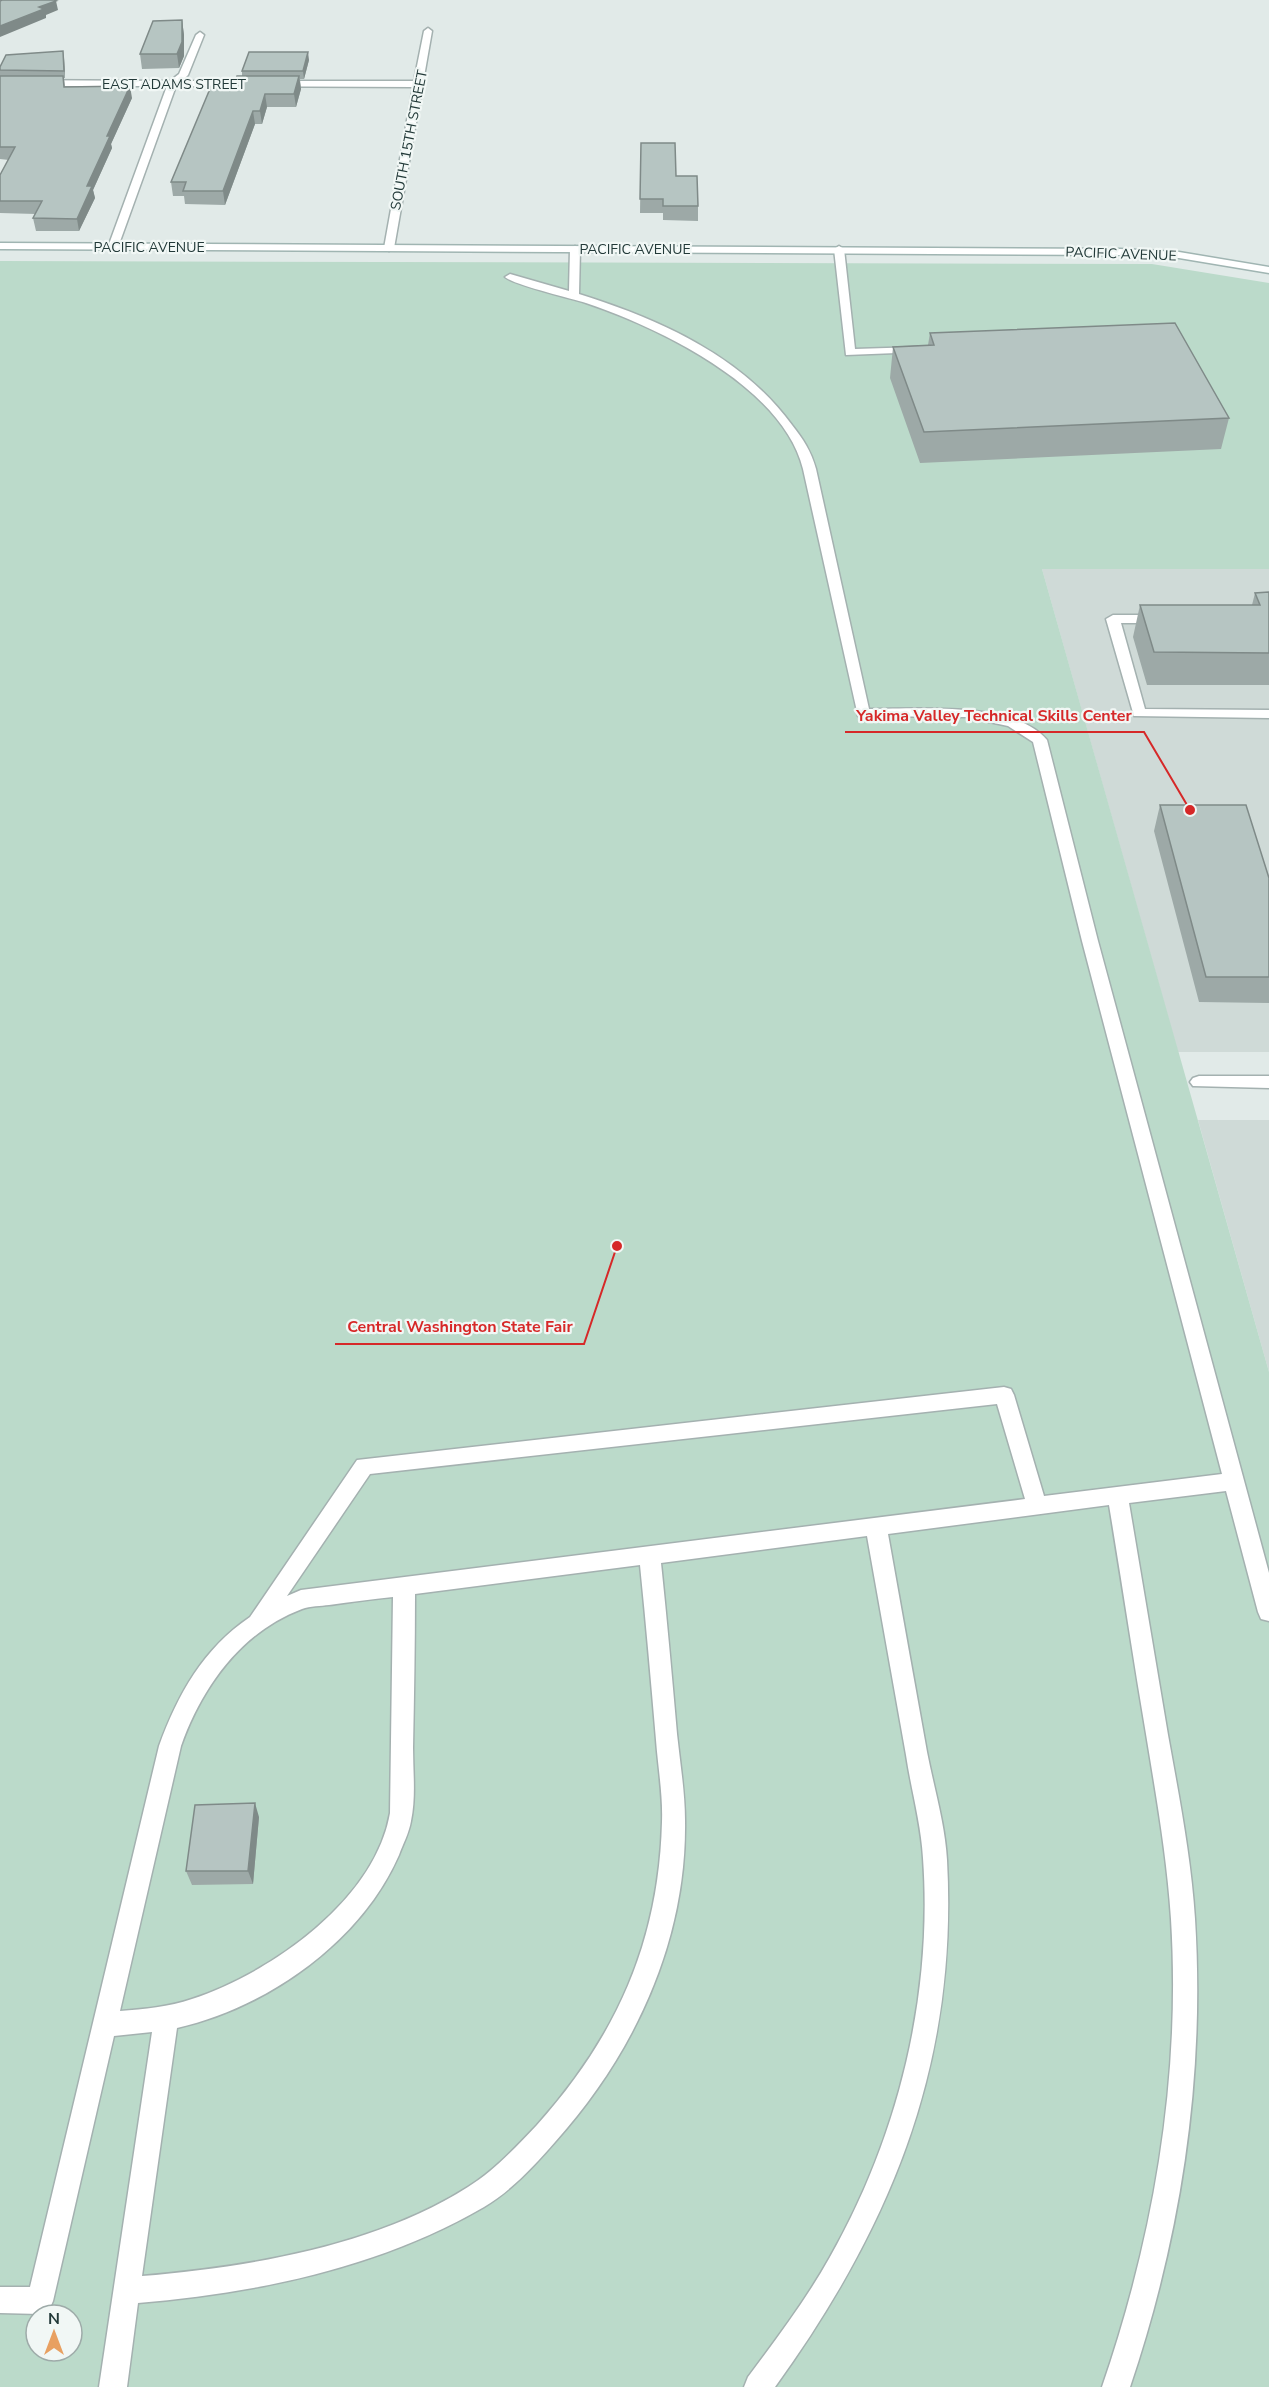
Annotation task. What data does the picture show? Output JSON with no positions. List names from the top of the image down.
{
  "streets": {
    "street": ["EAST ADAMS STREET", "SOUTH 15TH STREET", "PACIFIC AVENUE"]
  },
  "crossings": [
    ["EAST ADAMS STREET", "SOUTH 15TH STREET"],
    ["SOUTH 15TH STREET", "PACIFIC AVENUE"]
  ],
  "places": ["Yakima Valley Technical Skills Center", "Central Washington State Fair"],
  "north": "top"
}
